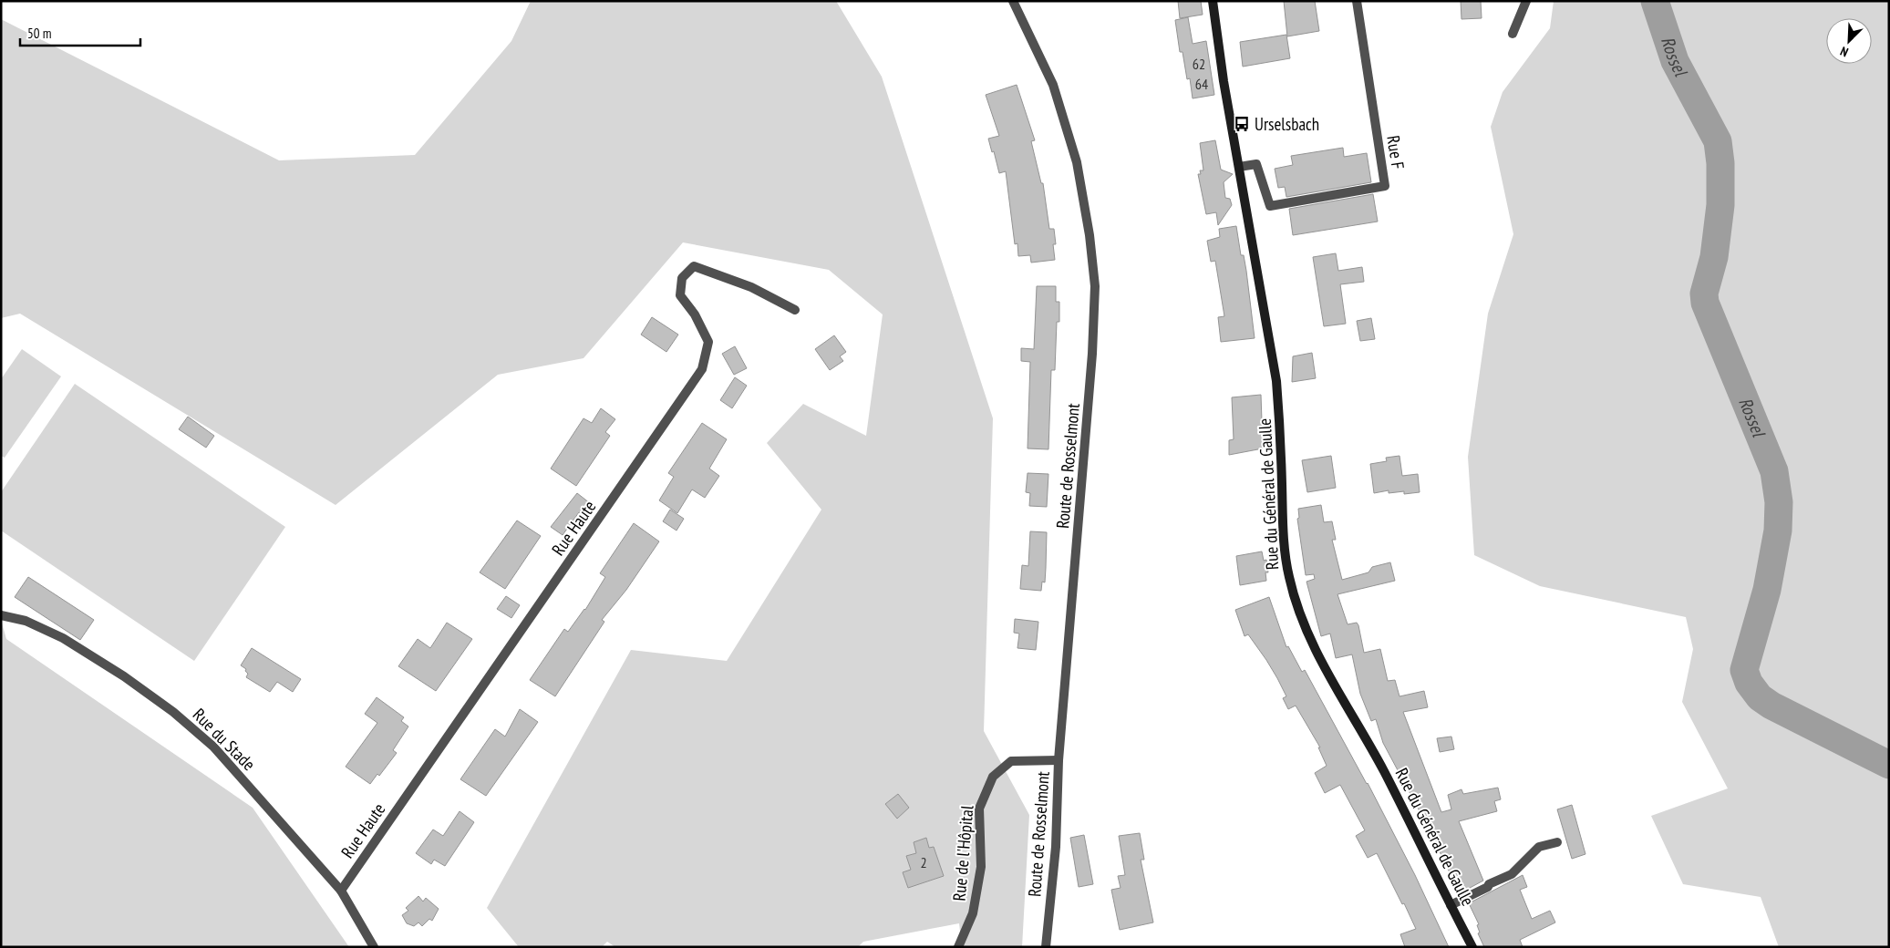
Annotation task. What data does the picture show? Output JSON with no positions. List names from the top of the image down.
{
  "streets": {
    "main road": ["Rue du Général de Gaulle"],
    "street": [
      "Rue F",
      "Route de Rosselmont",
      "Rue Haute",
      "Rue du Stade",
      "Rue de l'Hôpital"
    ]
  },
  "crossings": [
    ["Rue F", "Rue du Général de Gaulle"],
    ["Route de Rosselmont", "Rue de l'Hôpital"],
    ["Rue Haute", "Rue du Stade"]
  ],
  "water": ["Rossel"],
  "places": {
    "bus stop": ["Urselsbach"]
  },
  "house_numbers": ["62", "64", "2"],
  "scale_bar": "50 m",
  "north": "bottom left"
}
